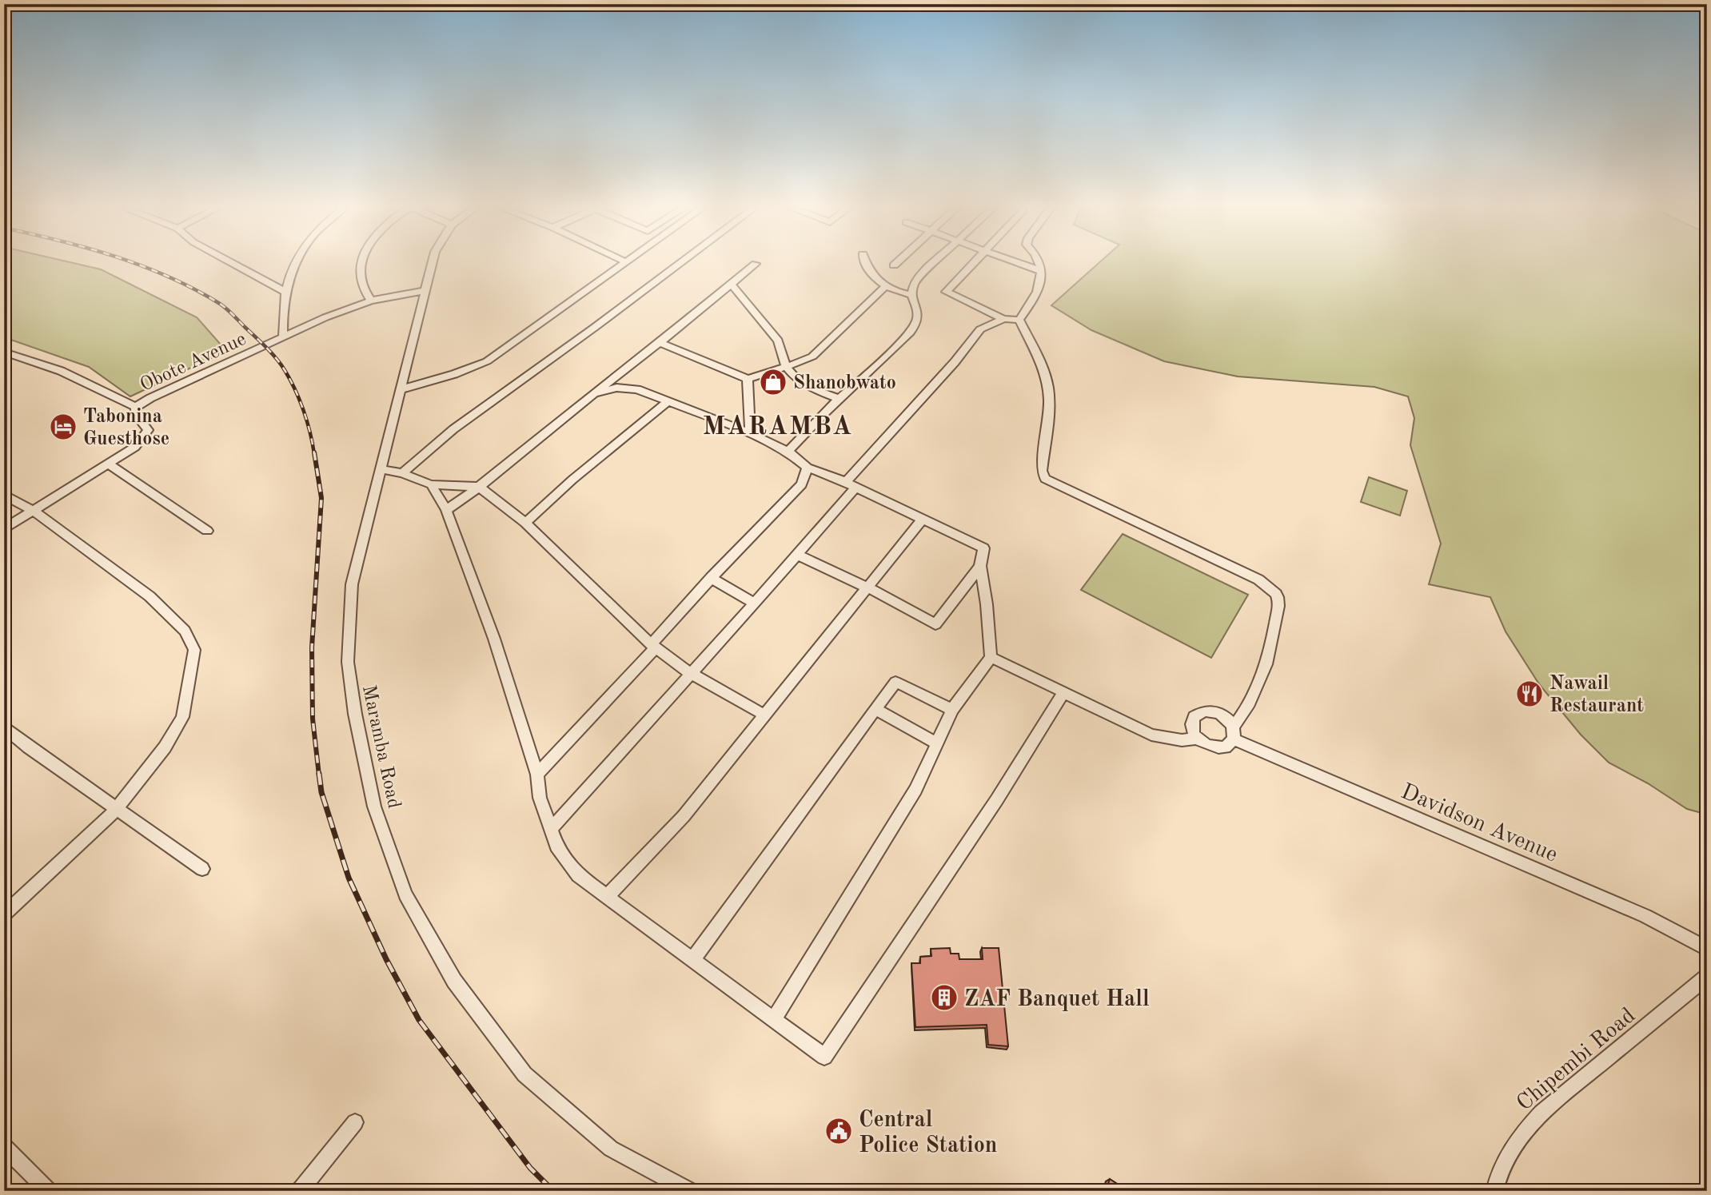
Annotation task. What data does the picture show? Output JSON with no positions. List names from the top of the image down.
{
  "streets": {
    "street": [
      "Obote Avenue",
      "Maramba Road",
      "Davidson Avenue",
      "Chipembi Road"
    ]
  },
  "crossings": [
    ["Obote Avenue", "Maramba Road"]
  ],
  "districts": ["MARAMBA"],
  "places": {
    "shop": ["Shanobwato"],
    "hotel": ["Tabonina Guesthose"],
    "restaurant": ["Nawail Restaurant"],
    "building": ["ZAF Banquet Hall"],
    "public building": ["Central Police Station"]
  }
}
